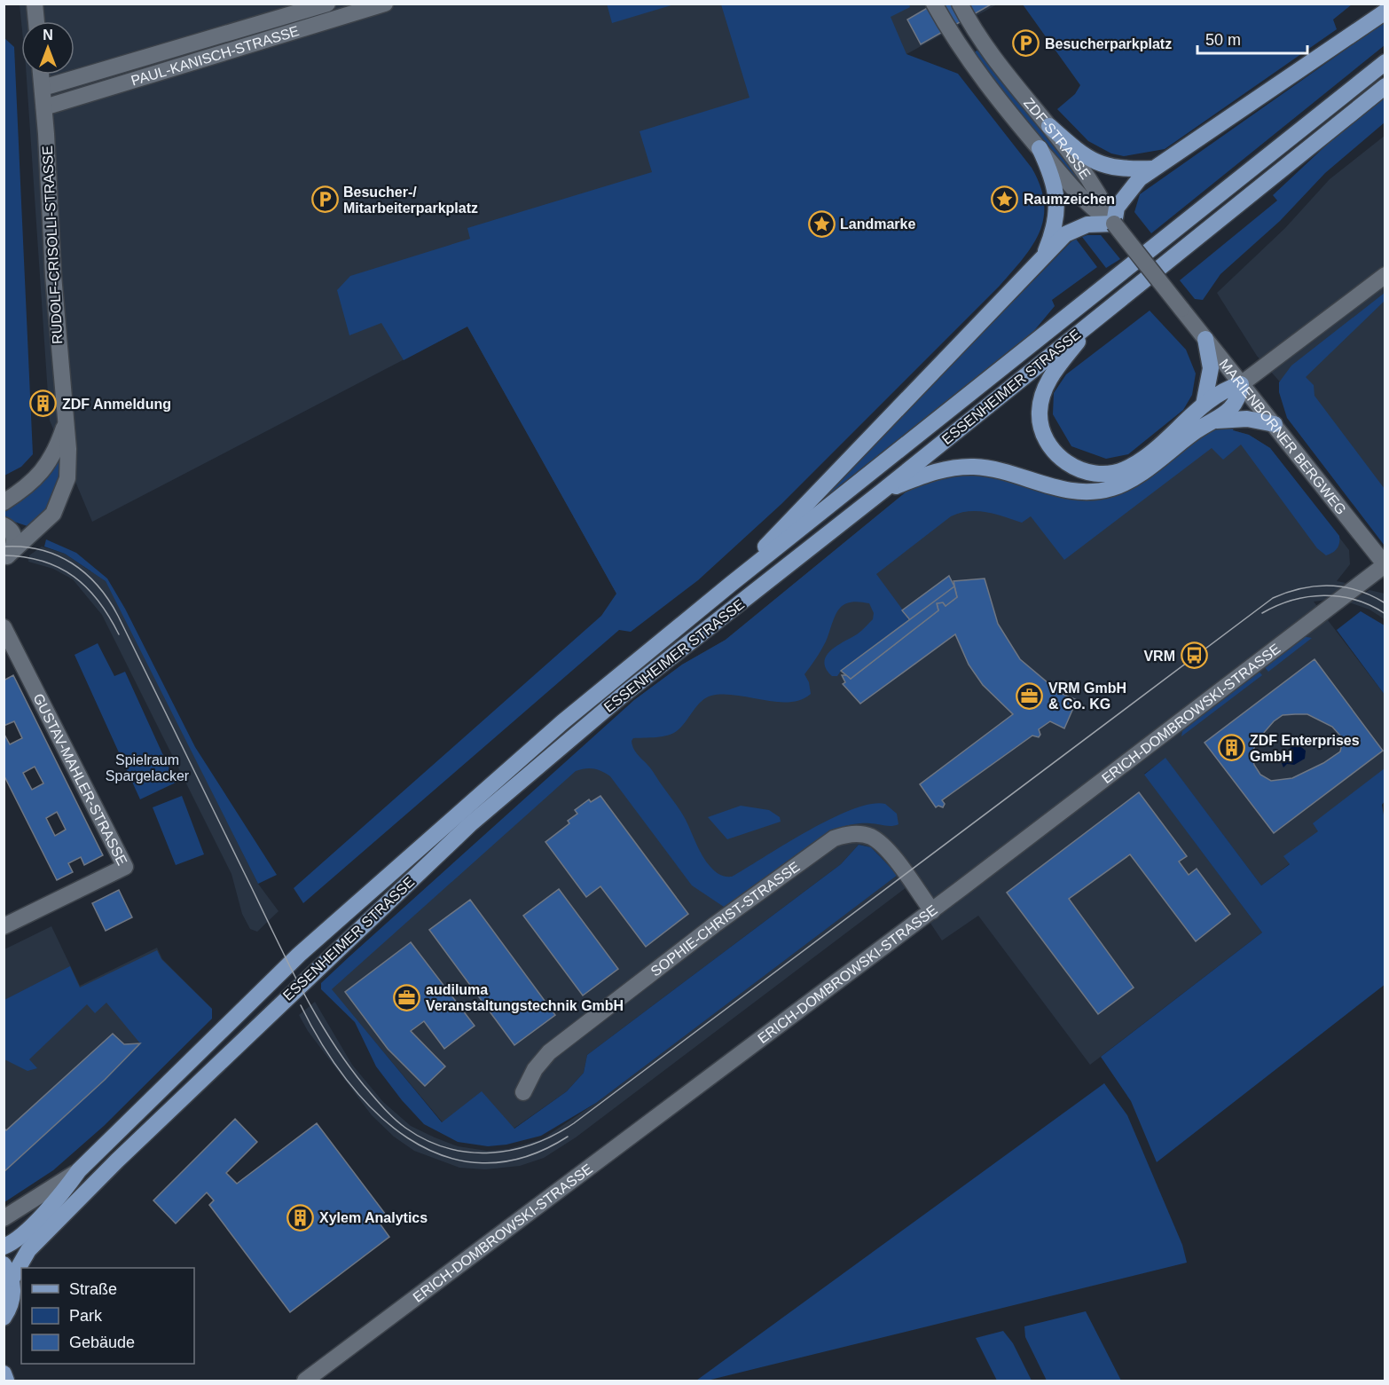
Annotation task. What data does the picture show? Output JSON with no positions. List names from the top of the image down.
{
  "streets": {
    "main road": ["ESSENHEIMER STRASSE"],
    "street": [
      "PAUL-KANISCH-STRASSE",
      "ZDF-STRASSE",
      "RUDOLF-CRISOLLI-STRASSE",
      "MARIENBORNER BERGWEG",
      "ERICH-DOMBROWSKI-STRASSE",
      "GUSTAV-MAHLER-STRASSE",
      "SOPHIE-CHRIST-STRASSE"
    ]
  },
  "crossings": [
    ["PAUL-KANISCH-STRASSE", "RUDOLF-CRISOLLI-STRASSE"],
    ["ZDF-STRASSE", "MARIENBORNER BERGWEG"],
    ["MARIENBORNER BERGWEG", "ERICH-DOMBROWSKI-STRASSE"],
    ["ERICH-DOMBROWSKI-STRASSE", "SOPHIE-CHRIST-STRASSE"]
  ],
  "parks": ["Spielraum Spargelacker"],
  "places": {
    "parking": ["Besucherparkplatz", "Besucher-/ Mitarbeiterparkplatz"],
    "place": ["Raumzeichen", "Landmarke"],
    "building": ["ZDF Anmeldung", "ZDF Enterprises GmbH", "Xylem Analytics"],
    "bus stop": ["VRM"],
    "office": ["VRM GmbH & Co. KG", "audiluma Veranstaltungstechnik GmbH"]
  },
  "legend": ["Straße", "Park", "Gebäude"],
  "scale_bar": "50 m",
  "north": "top"
}
